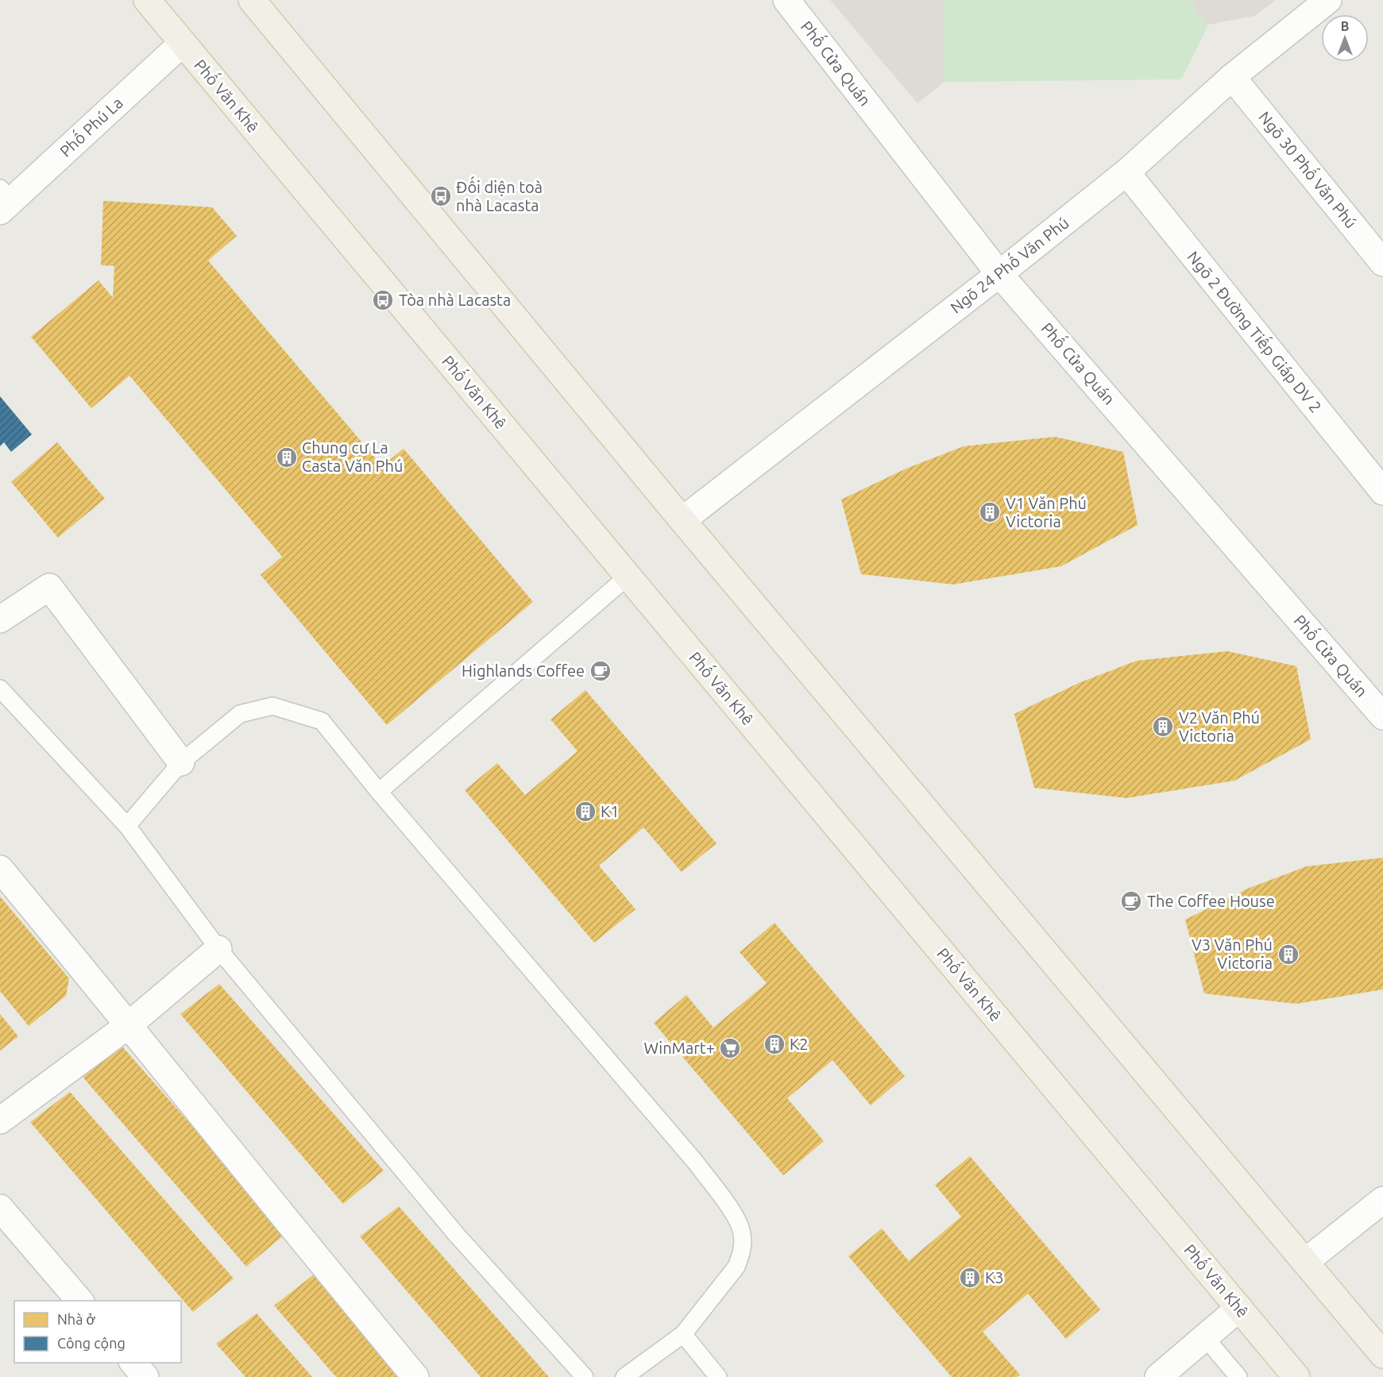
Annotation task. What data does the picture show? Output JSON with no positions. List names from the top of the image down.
{
  "streets": {
    "main road": ["Phố Văn Khê"],
    "street": [
      "Phố Cửa Quán",
      "Phố Phú La",
      "Ngõ 30 Phố Văn Phú",
      "Ngõ 24 Phố Văn Phú",
      "Ngõ 2 Đường Tiếp Giáp DV 2"
    ]
  },
  "crossings": [
    ["Phố Cửa Quán", "Ngõ 24 Phố Văn Phú"],
    ["Phố Văn Khê", "Phố Phú La"],
    ["Ngõ 30 Phố Văn Phú", "Ngõ 24 Phố Văn Phú"],
    ["Ngõ 24 Phố Văn Phú", "Ngõ 2 Đường Tiếp Giáp DV 2"]
  ],
  "places": {
    "bus stop": ["Đối diện toà nhà Lacasta", "Tòa nhà Lacasta"],
    "building": [
      "Chung cư La Casta Văn Phú",
      "V1 Văn Phú Victoria",
      "V2 Văn Phú Victoria",
      "K1",
      "V3 Văn Phú Victoria",
      "K2",
      "K3"
    ],
    "cafe": ["Highlands Coffee", "The Coffee House"],
    "supermarket": ["WinMart+"]
  },
  "legend": ["Nhà ở", "Công cộng"],
  "north": "top"
}
